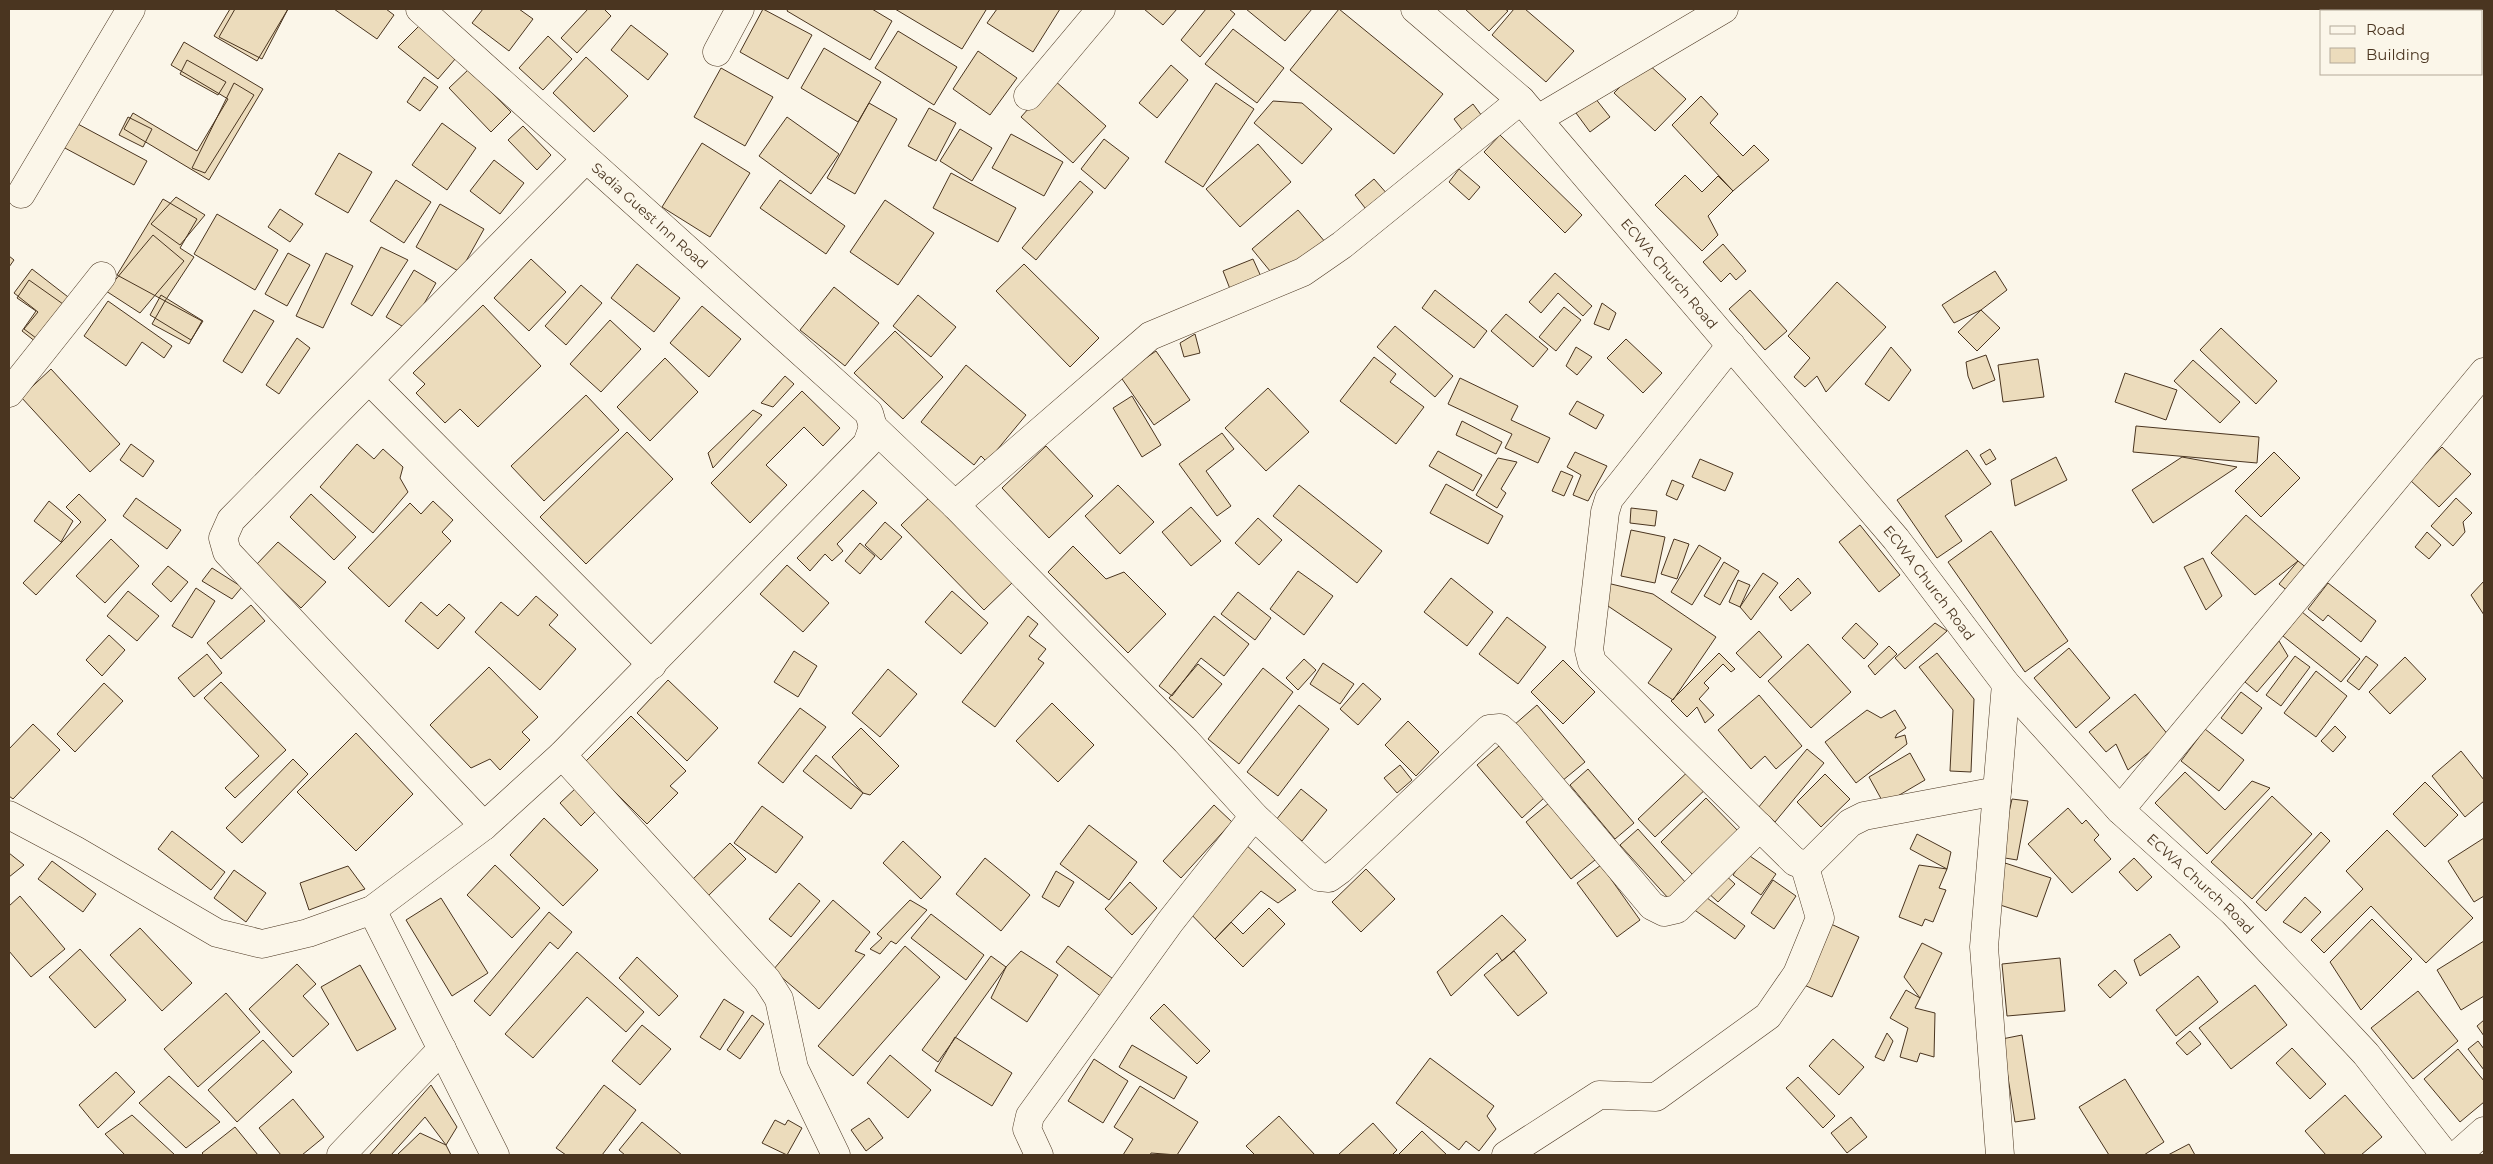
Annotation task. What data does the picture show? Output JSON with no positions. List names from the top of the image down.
{
  "streets": {
    "street": ["Sadia Guest Inn Road", "ECWA Church Road"]
  },
  "legend": ["Road", "Building"]
}
